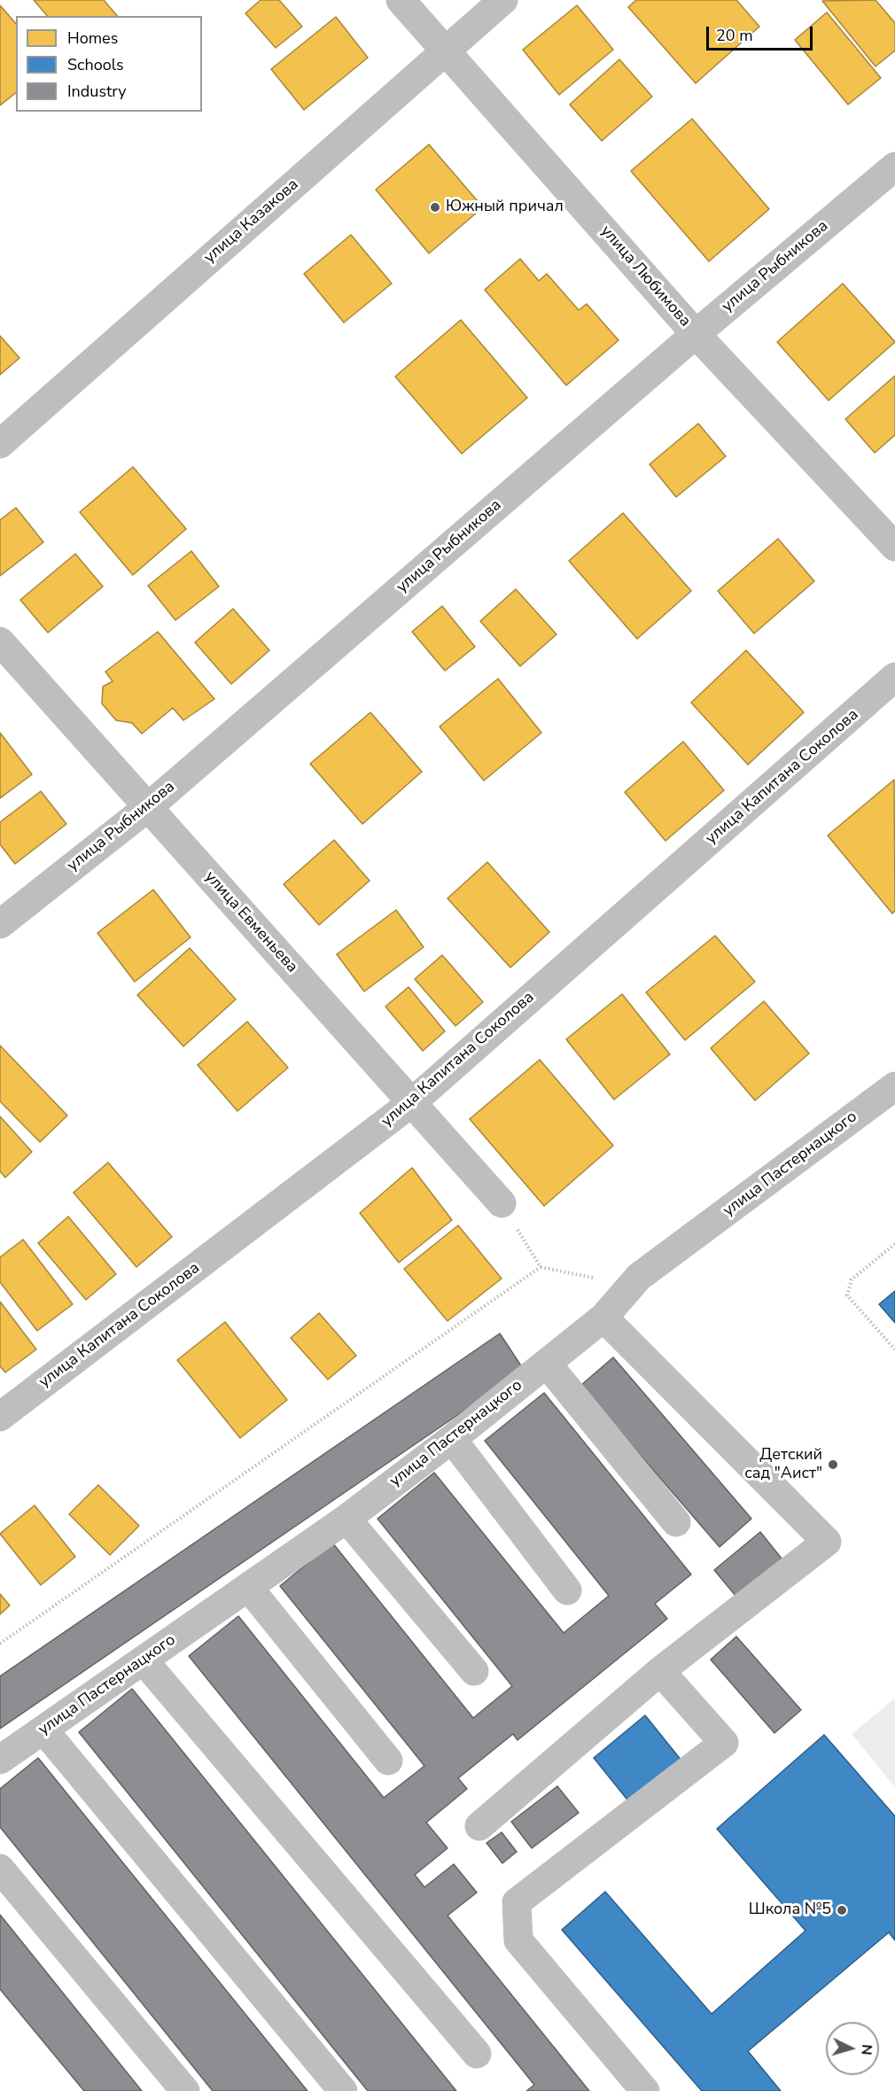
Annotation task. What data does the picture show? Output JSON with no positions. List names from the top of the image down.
{
  "streets": {
    "street": [
      "улица Казакова",
      "улица Рыбникова",
      "улица Любимова",
      "улица Капитана Соколова",
      "улица Евменьева",
      "улица Пастернацкого"
    ]
  },
  "crossings": [
    ["улица Казакова", "улица Любимова"],
    ["улица Рыбникова", "улица Любимова"],
    ["улица Рыбникова", "улица Евменьева"],
    ["улица Капитана Соколова", "улица Евменьева"]
  ],
  "places": ["Южный причал", "Детский сад \"Аист\"", "Школа №5"],
  "legend": ["Homes", "Schools", "Industry"],
  "scale_bar": "20 m",
  "north": "right"
}
